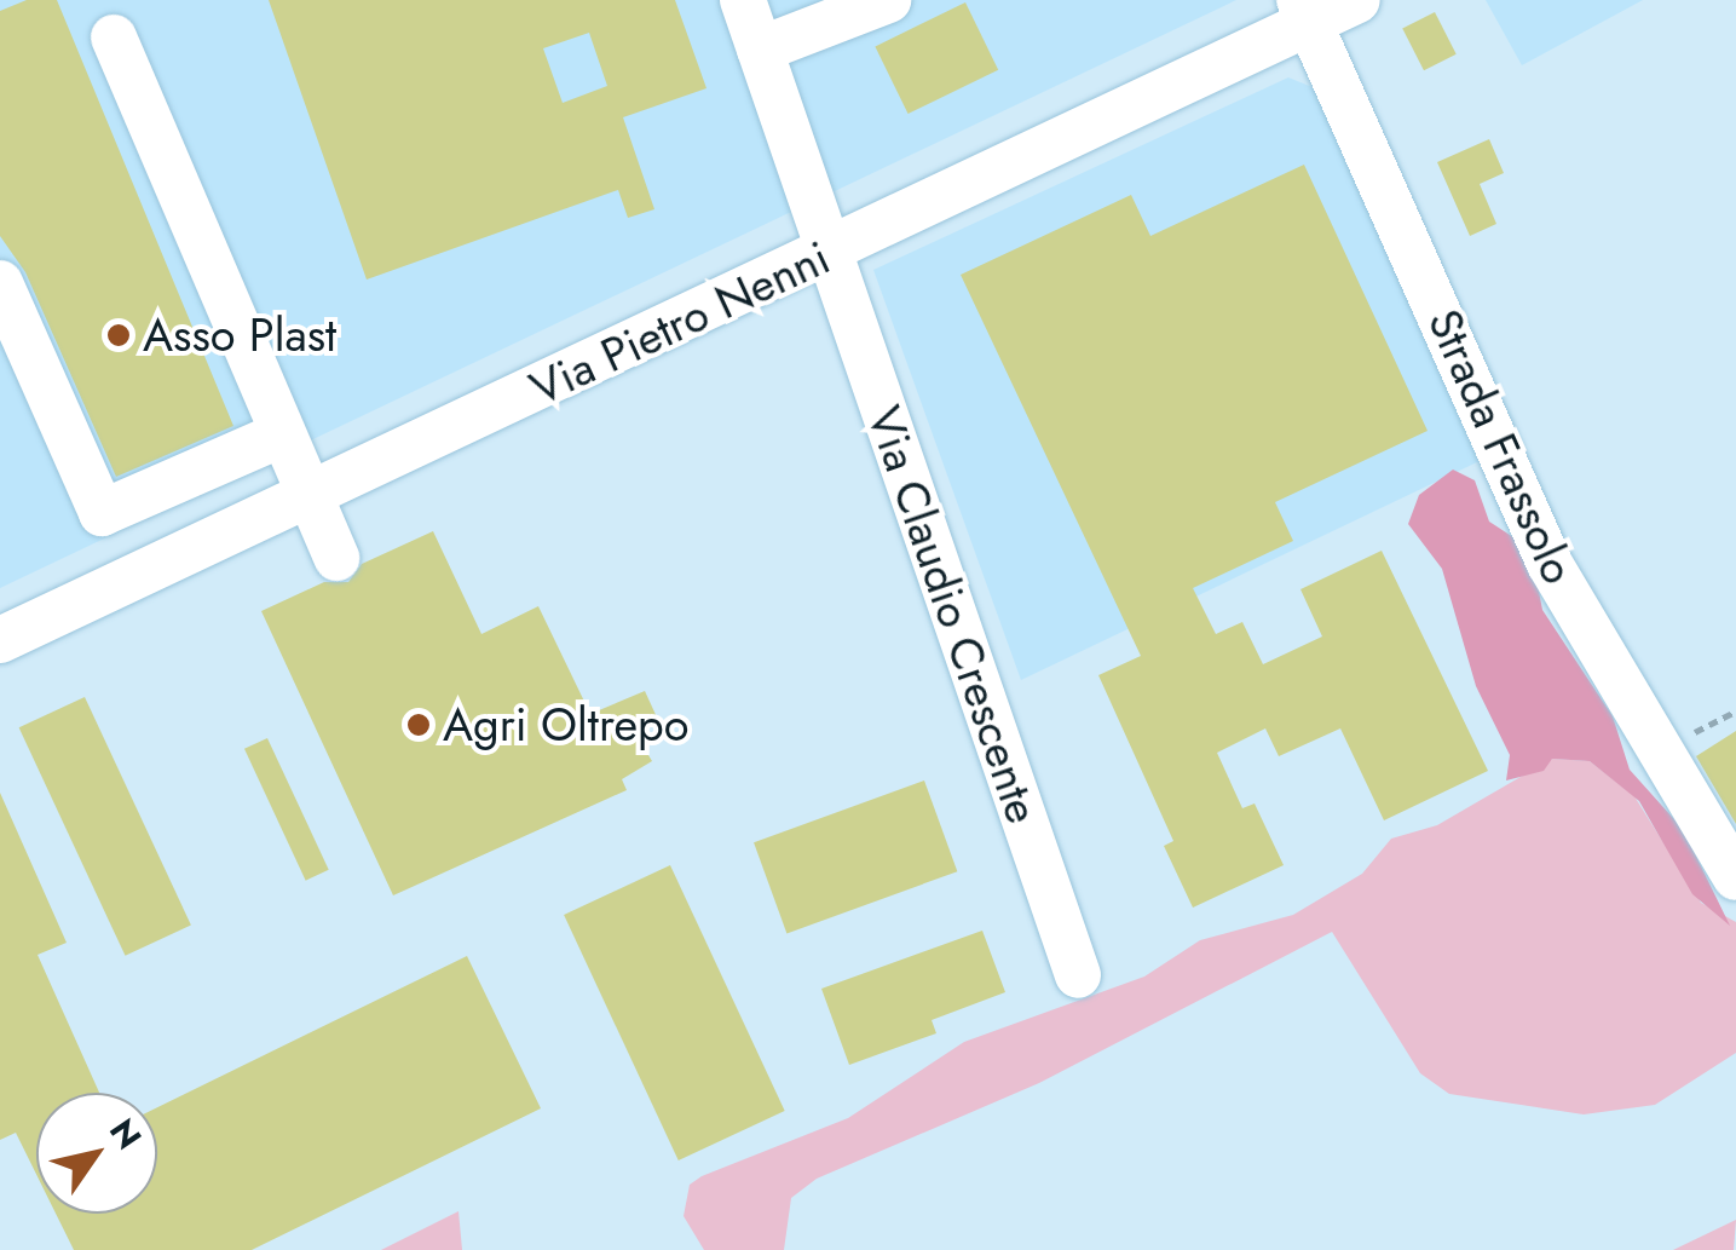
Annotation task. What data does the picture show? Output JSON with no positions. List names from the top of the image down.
{
  "streets": {
    "street": ["Via Pietro Nenni", "Strada Frassolo", "Via Claudio Crescente"]
  },
  "crossings": [
    ["Via Pietro Nenni", "Strada Frassolo"],
    ["Via Pietro Nenni", "Via Claudio Crescente"]
  ],
  "places": ["Asso Plast", "Agri Oltrepo"],
  "north": "top right"
}
